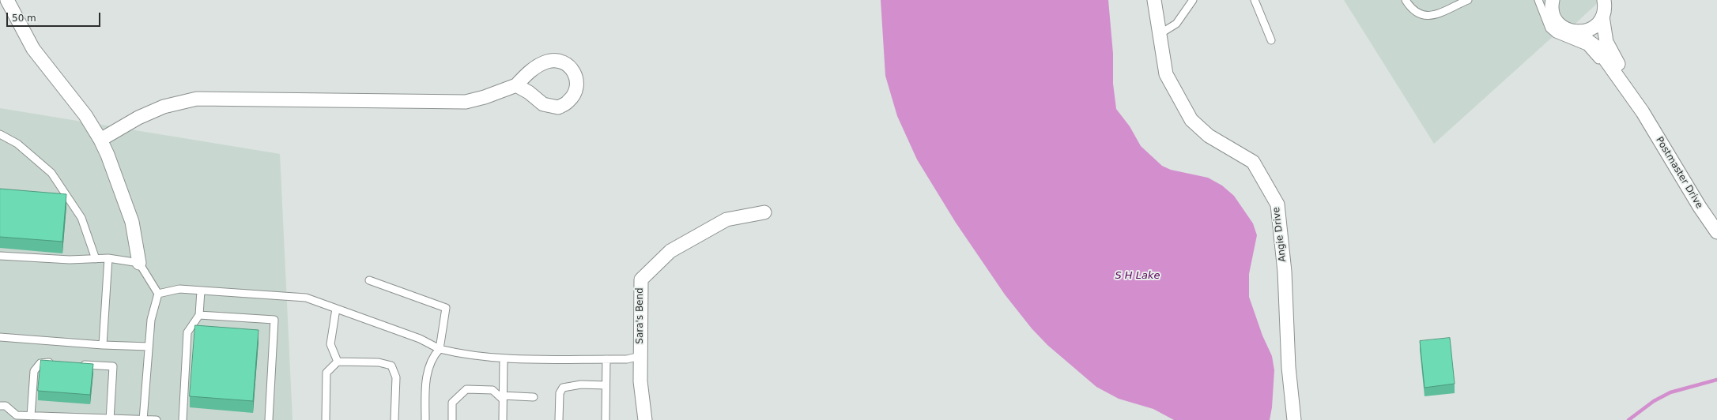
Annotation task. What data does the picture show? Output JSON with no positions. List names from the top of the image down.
{
  "streets": {
    "street": ["Postmaster Drive", "Angie Drive", "Sara's Bend"]
  },
  "water": ["S H Lake"],
  "scale_bar": "50 m"
}
